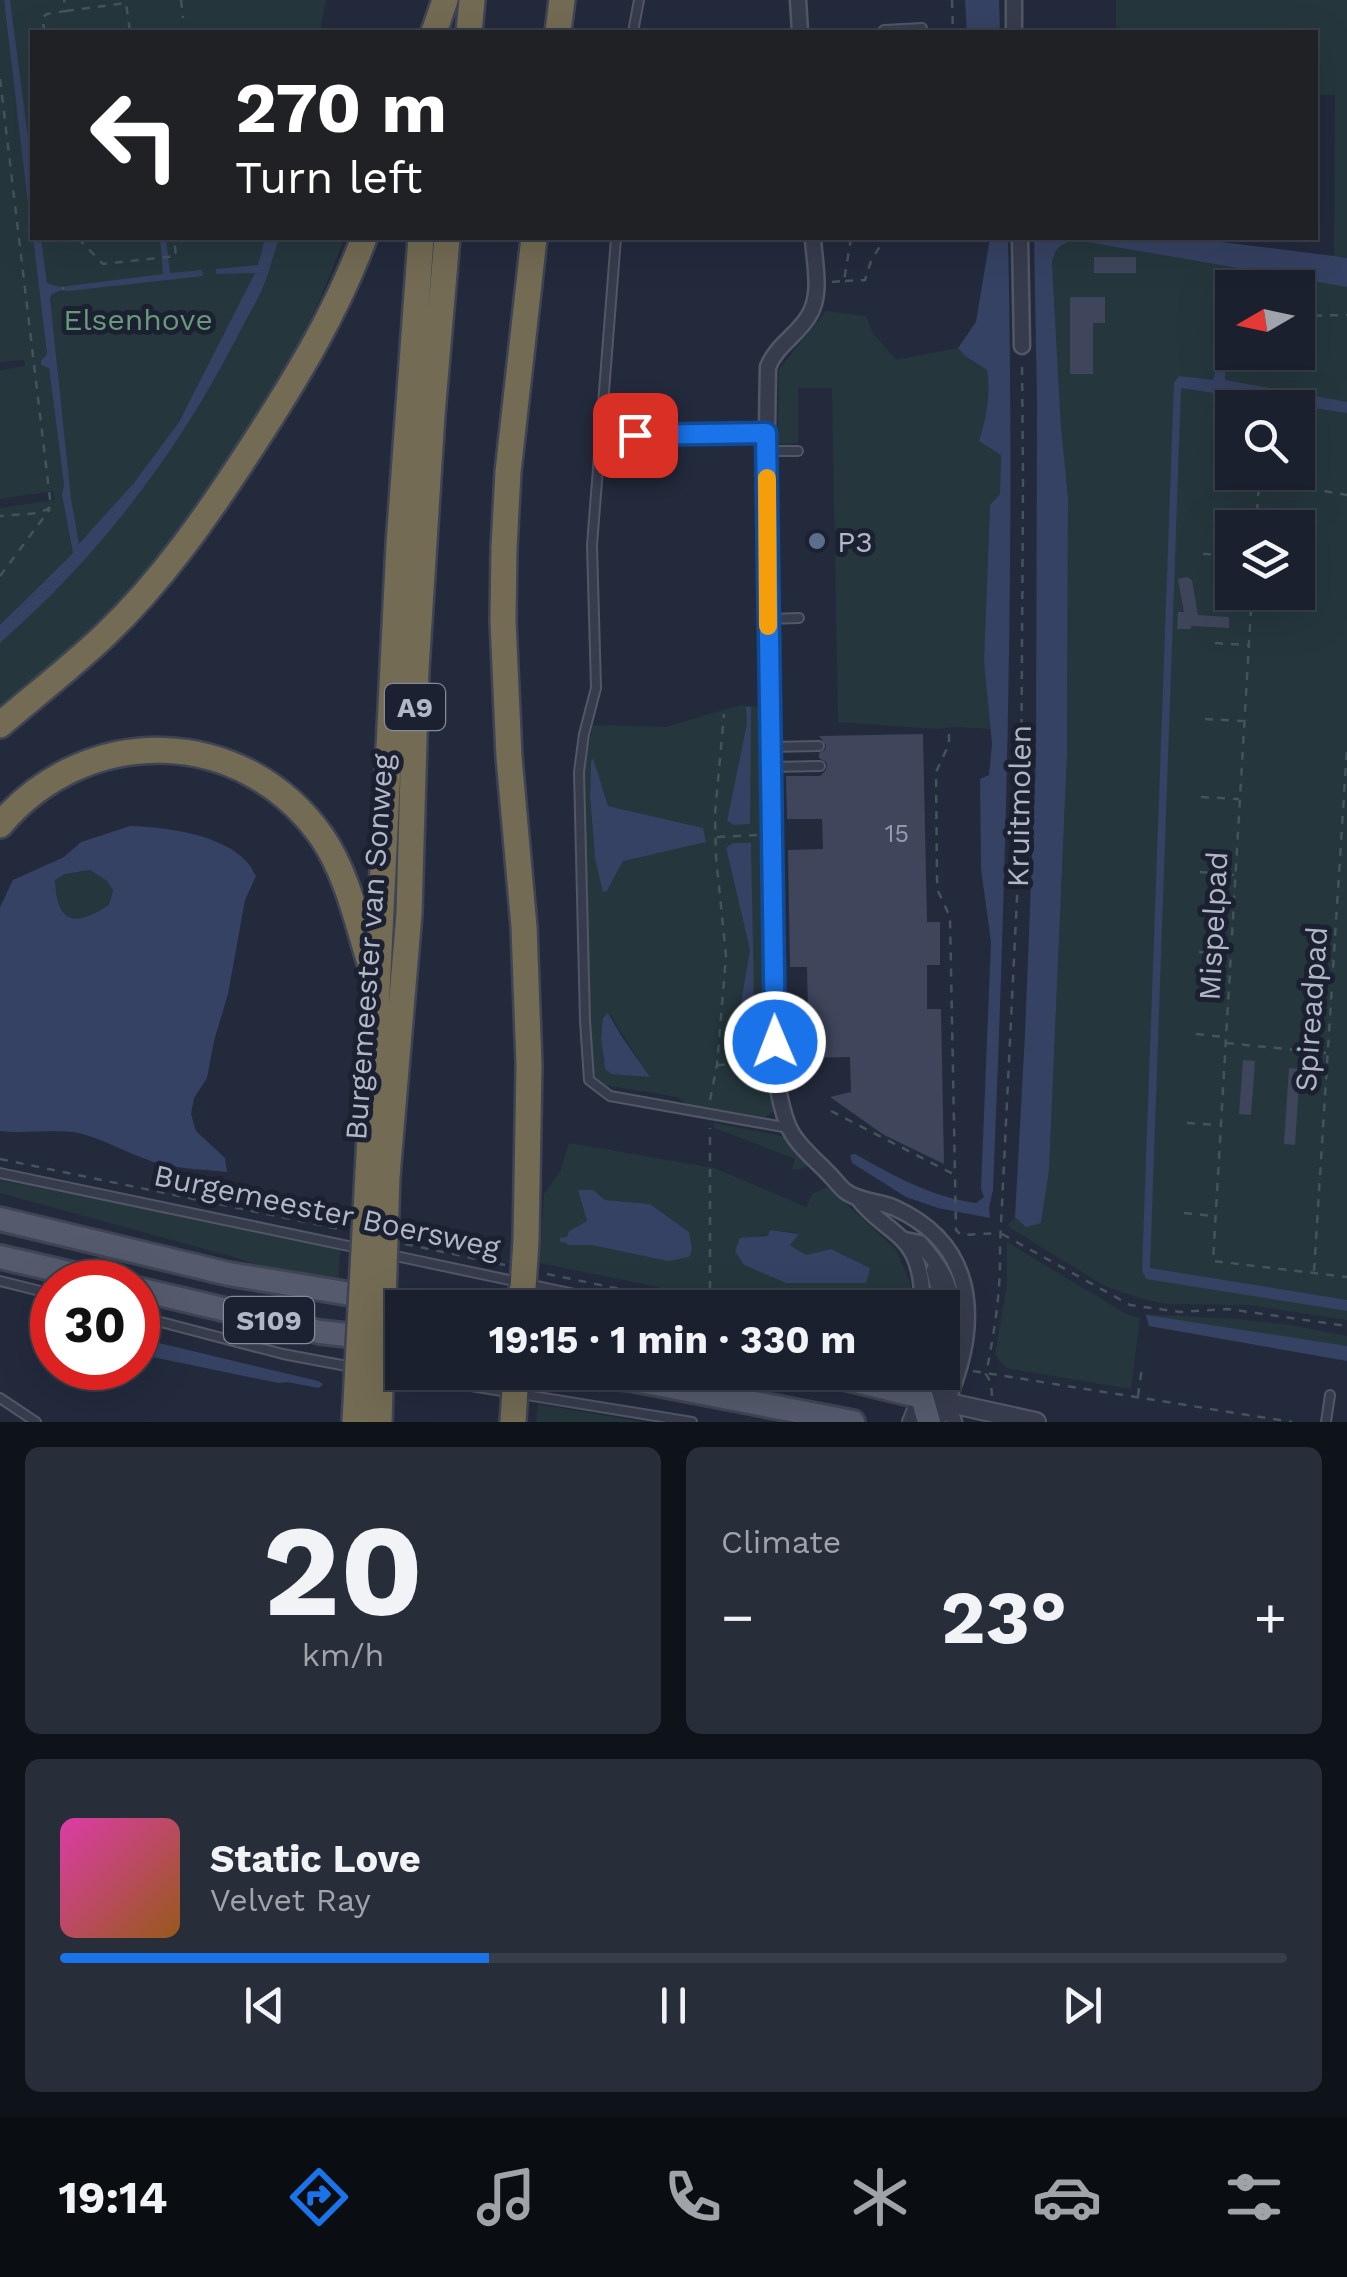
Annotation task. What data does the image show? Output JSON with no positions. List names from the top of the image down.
{
  "streets": {
    "highway": ["A9", "Burgemeester van Sonweg"],
    "main road": ["S109"],
    "lane": ["Burgemeester Boersweg"],
    "path": ["Kruitmolen", "Mispelpad", "Spireadpad"]
  },
  "crossings": [
    ["A9", "Burgemeester van Sonweg"],
    ["Mispelpad", "Spireadpad"]
  ],
  "parks": ["Elsenhove"],
  "places": ["P3"],
  "house_numbers": ["15"],
  "north": "left",
  "page": {
    "turn": ["270 m", "Turn left"],
    "limit": "30",
    "trip": "19:15 · 1 min · 330 m",
    "tile": [
      ["20", "km/h"],
      "Climate"
    ],
    "heat": ["−", "23°", "+"],
    "song": ["Static Love", "Velvet Ray"],
    "tabs": "19:14"
  }
}
